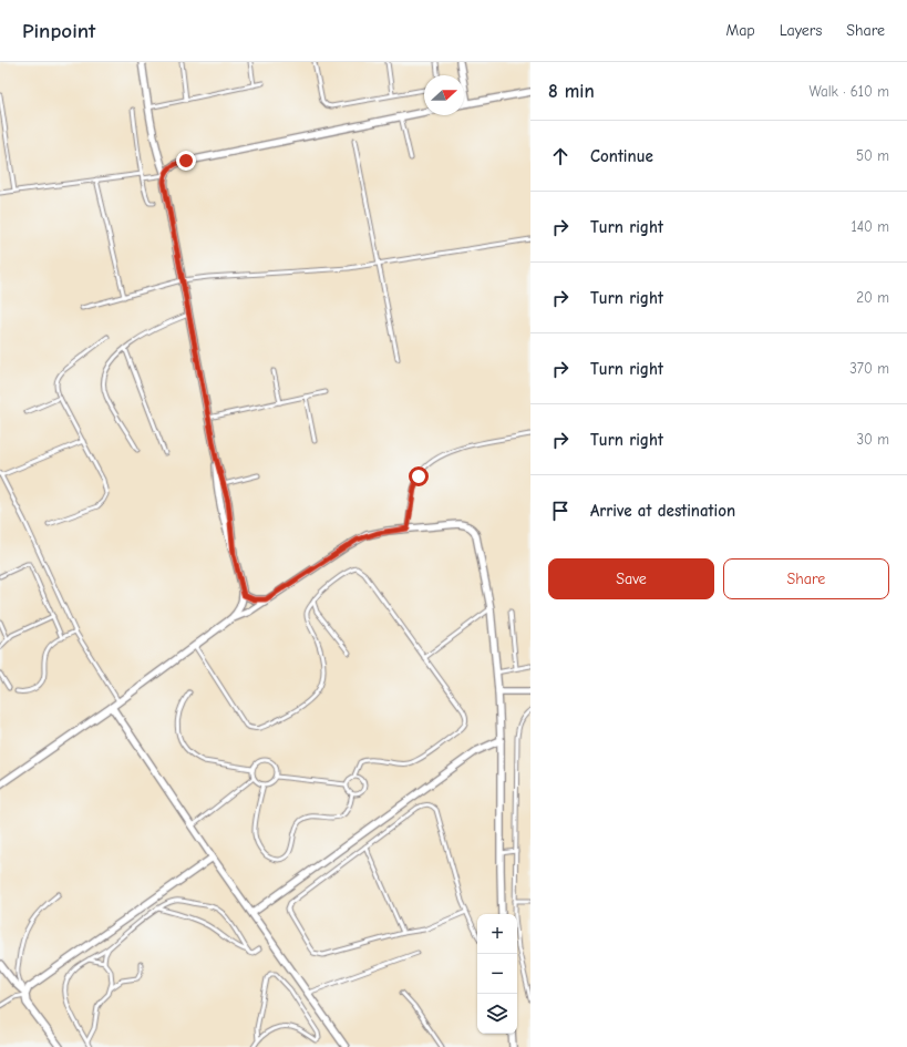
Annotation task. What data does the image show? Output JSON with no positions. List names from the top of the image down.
{
  "north": "right",
  "page": {
    "header": "Pinpoint",
    "nav": ["Map", "Layers", "Share"],
    "heading": ["8 min", "Walk · 610 m"],
    "list": [
      ["Continue", "50 m"],
      ["Turn right", "140 m"],
      ["Turn right", "20 m"],
      ["Turn right", "370 m"],
      ["Turn right", "30 m"],
      "Arrive at destination"
    ],
    "buttons": ["Save", "Share"],
    "map_buttons": ["+", "−"]
  }
}
